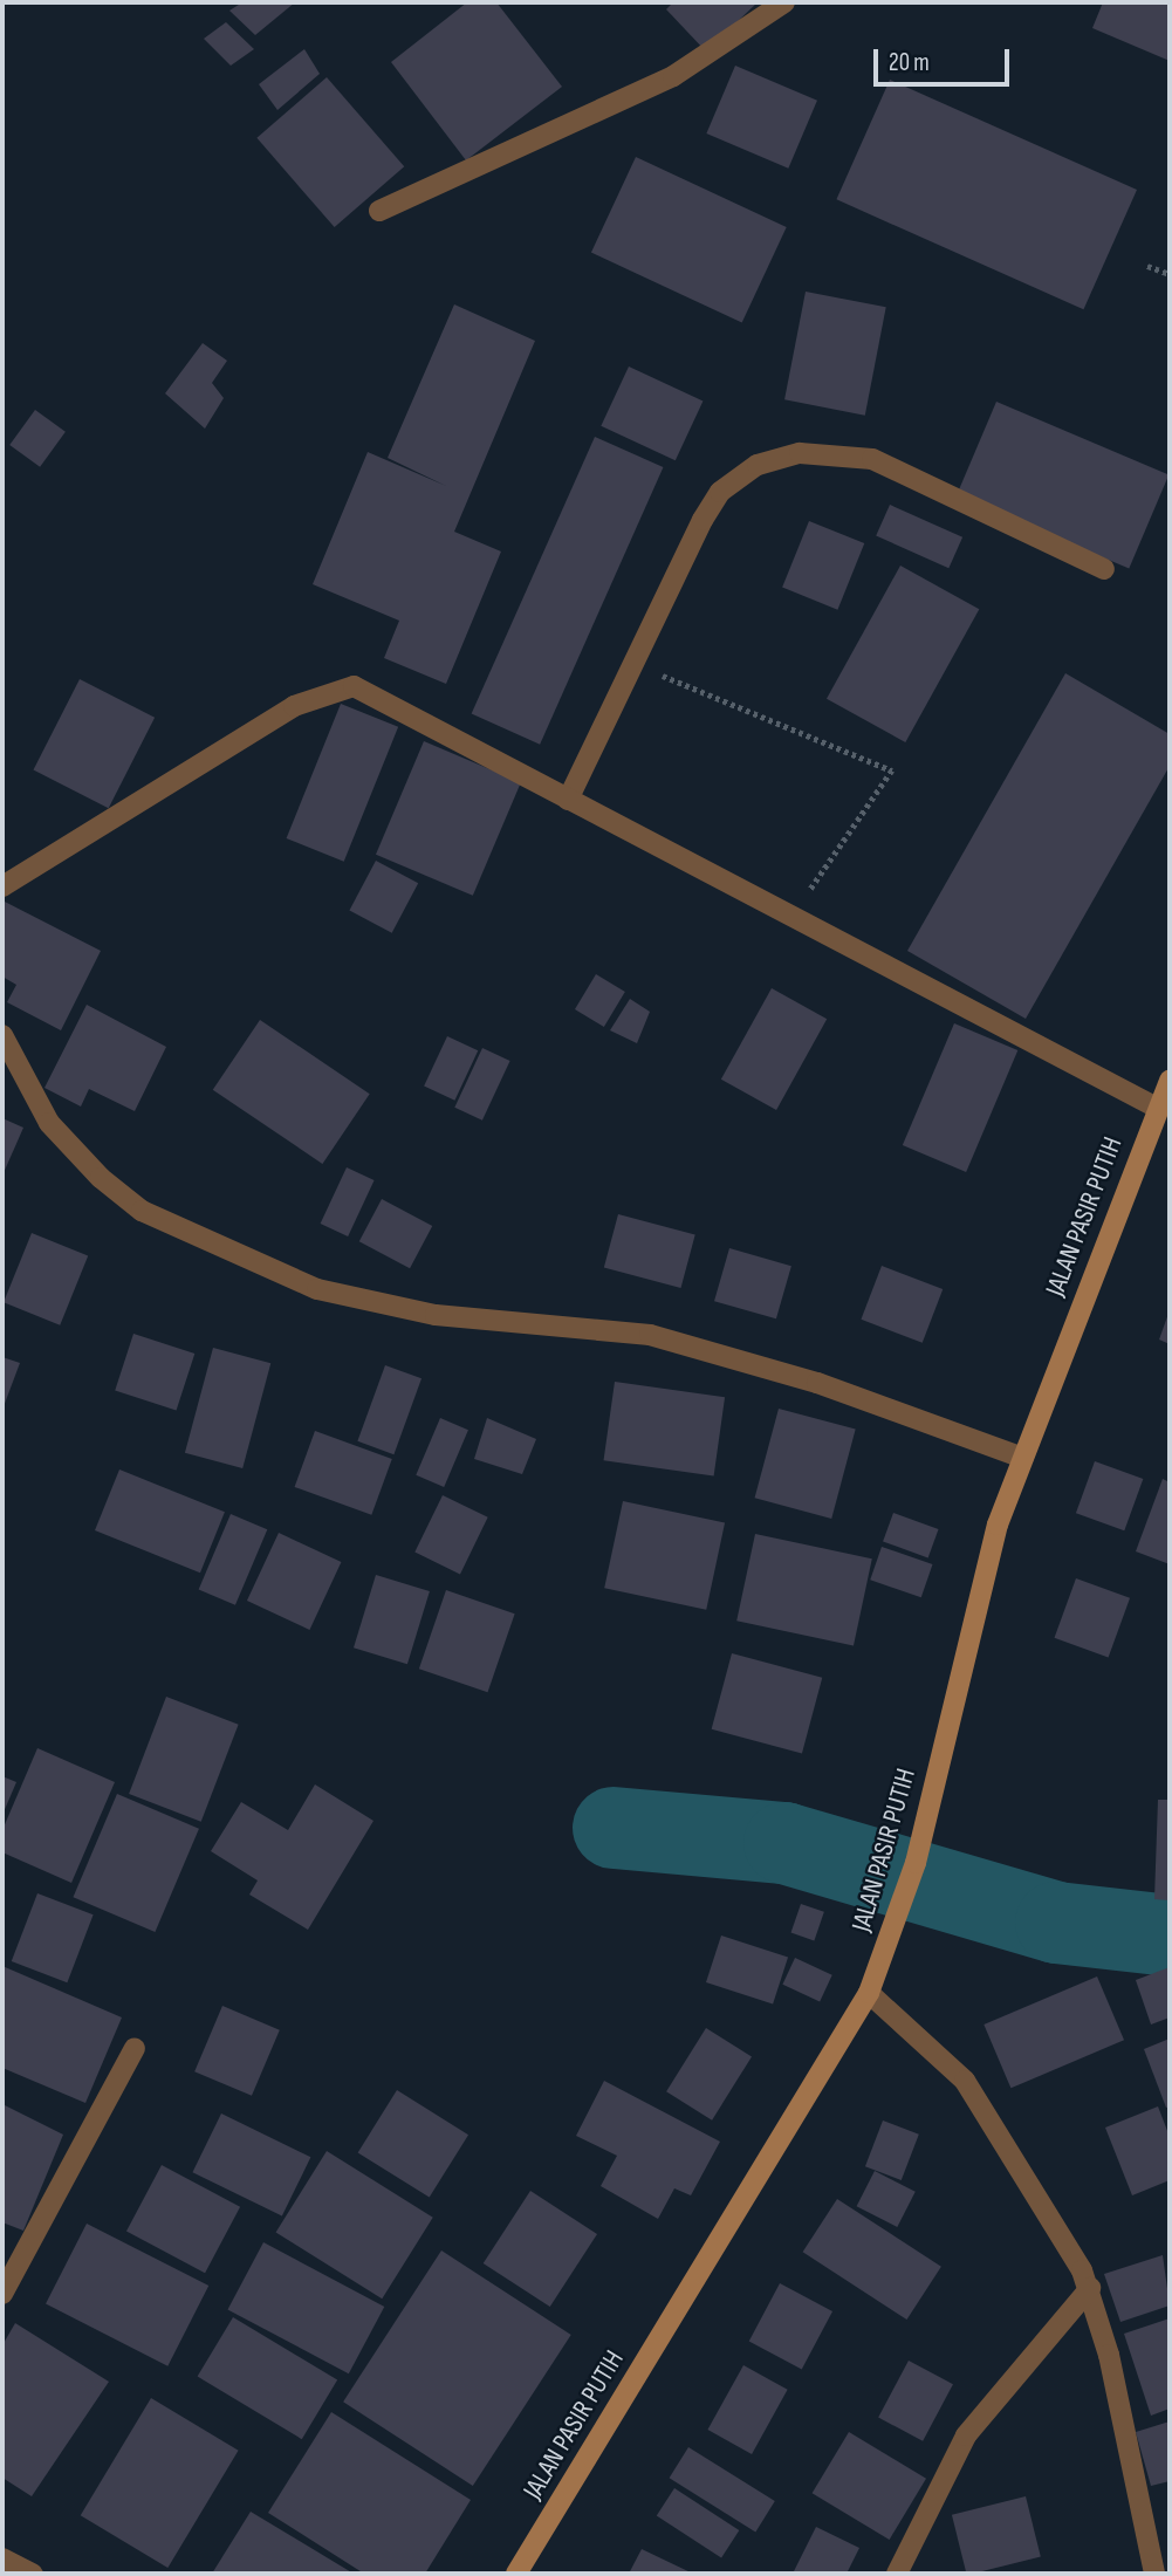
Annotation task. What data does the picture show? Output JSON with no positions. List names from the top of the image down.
{
  "streets": {
    "main road": ["JALAN PASIR PUTIH"]
  },
  "scale_bar": "20 m"
}
